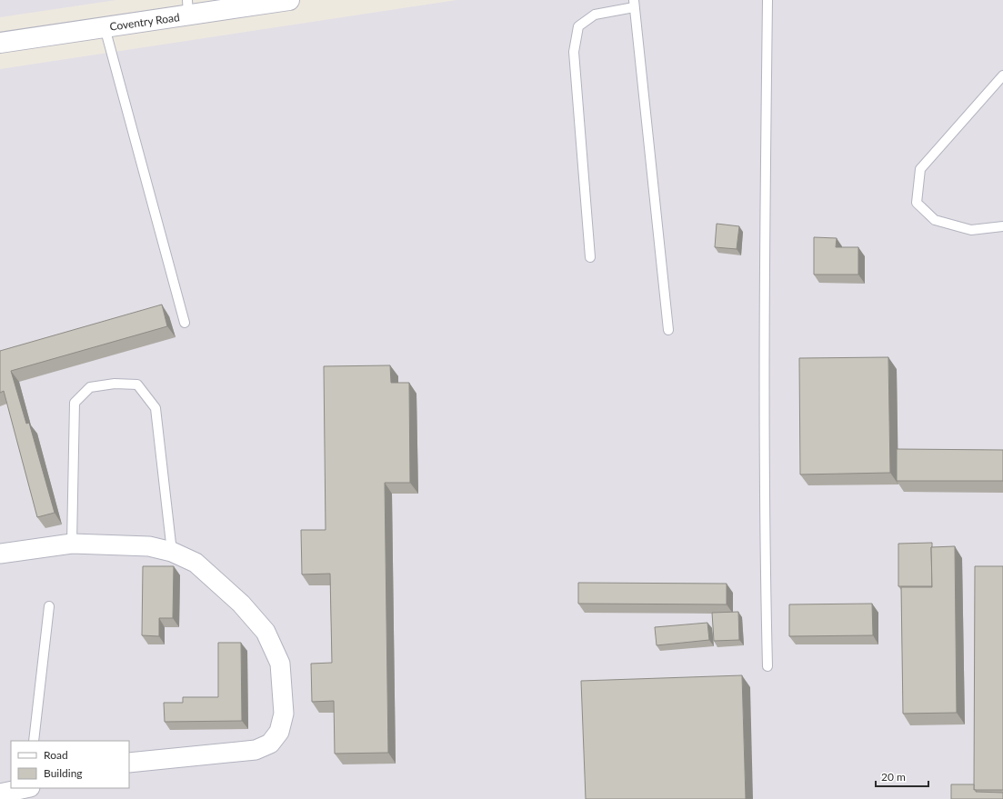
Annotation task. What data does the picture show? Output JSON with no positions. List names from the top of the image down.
{
  "streets": {
    "street": ["Coventry Road"]
  },
  "legend": ["Road", "Building"],
  "scale_bar": "20 m"
}
